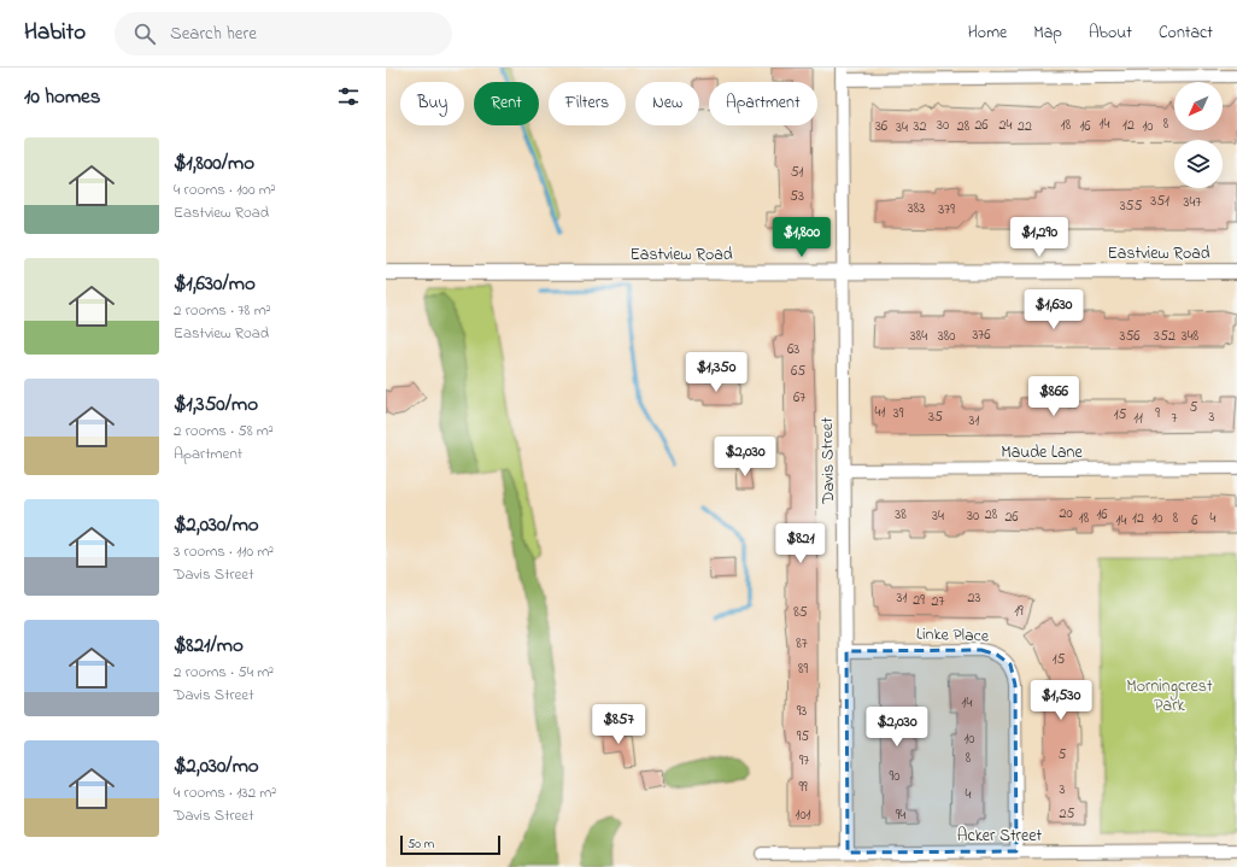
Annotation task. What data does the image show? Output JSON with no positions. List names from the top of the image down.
{
  "streets": {
    "street": [
      "Eastview Road",
      "Maude Lane",
      "Davis Street",
      "Linke Place",
      "Acker Street"
    ]
  },
  "crossings": [
    ["Eastview Road", "Davis Street"],
    ["Maude Lane", "Davis Street"],
    ["Davis Street", "Linke Place"],
    ["Davis Street", "Acker Street"],
    ["Linke Place", "Acker Street"]
  ],
  "parks": ["Morningcrest Park"],
  "house_numbers": [
    "14",
    "8",
    "30",
    "26",
    "24",
    "18",
    "12",
    "36",
    "32",
    "28",
    "22",
    "16",
    "10",
    "34",
    "51",
    "53",
    "351",
    "347",
    "355",
    "383",
    "379",
    "376",
    "384",
    "380",
    "356",
    "352",
    "348",
    "63",
    "65",
    "67",
    "5",
    "41",
    "39",
    "9",
    "15",
    "35",
    "3",
    "11",
    "7",
    "31",
    "20",
    "38",
    "28",
    "16",
    "34",
    "30",
    "26",
    "18",
    "12",
    "10",
    "8",
    "4",
    "14",
    "6",
    "31",
    "23",
    "29",
    "27",
    "19",
    "85",
    "87",
    "15",
    "89",
    "14",
    "93",
    "95",
    "10",
    "5",
    "8",
    "97",
    "90",
    "99",
    "3",
    "4",
    "25",
    "101",
    "94"
  ],
  "scale_bar": "50 m",
  "north": "bottom left",
  "page": {
    "header": "Habito",
    "search": "Search here",
    "nav": [
      "Home",
      "Map",
      "About",
      "Contact"
    ],
    "heading": "10 homes",
    "chip": [
      "Buy",
      "Rent",
      "Filters",
      "New",
      "Apartment"
    ],
    "list": [
      {
        "name": "$1,800/mo",
        "note": "4 rooms · 100 m² · Eastview Road"
      },
      {
        "name": "$1,630/mo",
        "note": "2 rooms · 78 m² · Eastview Road"
      },
      {
        "name": "$1,350/mo",
        "note": "2 rooms · 58 m² · Apartment"
      },
      {
        "name": "$2,030/mo",
        "note": "3 rooms · 110 m² · Davis Street"
      },
      {
        "name": "$821/mo",
        "note": "2 rooms · 54 m² · Davis Street"
      },
      {
        "name": "$2,030/mo",
        "note": "4 rooms · 132 m² · Davis Street"
      }
    ],
    "price": [
      "$1,800",
      "$1,290",
      "$1,630",
      "$1,350",
      "$866",
      "$2,030",
      "$821",
      "$1,530",
      "$857",
      "$2,030"
    ],
    "scale": "50 m"
  }
}
